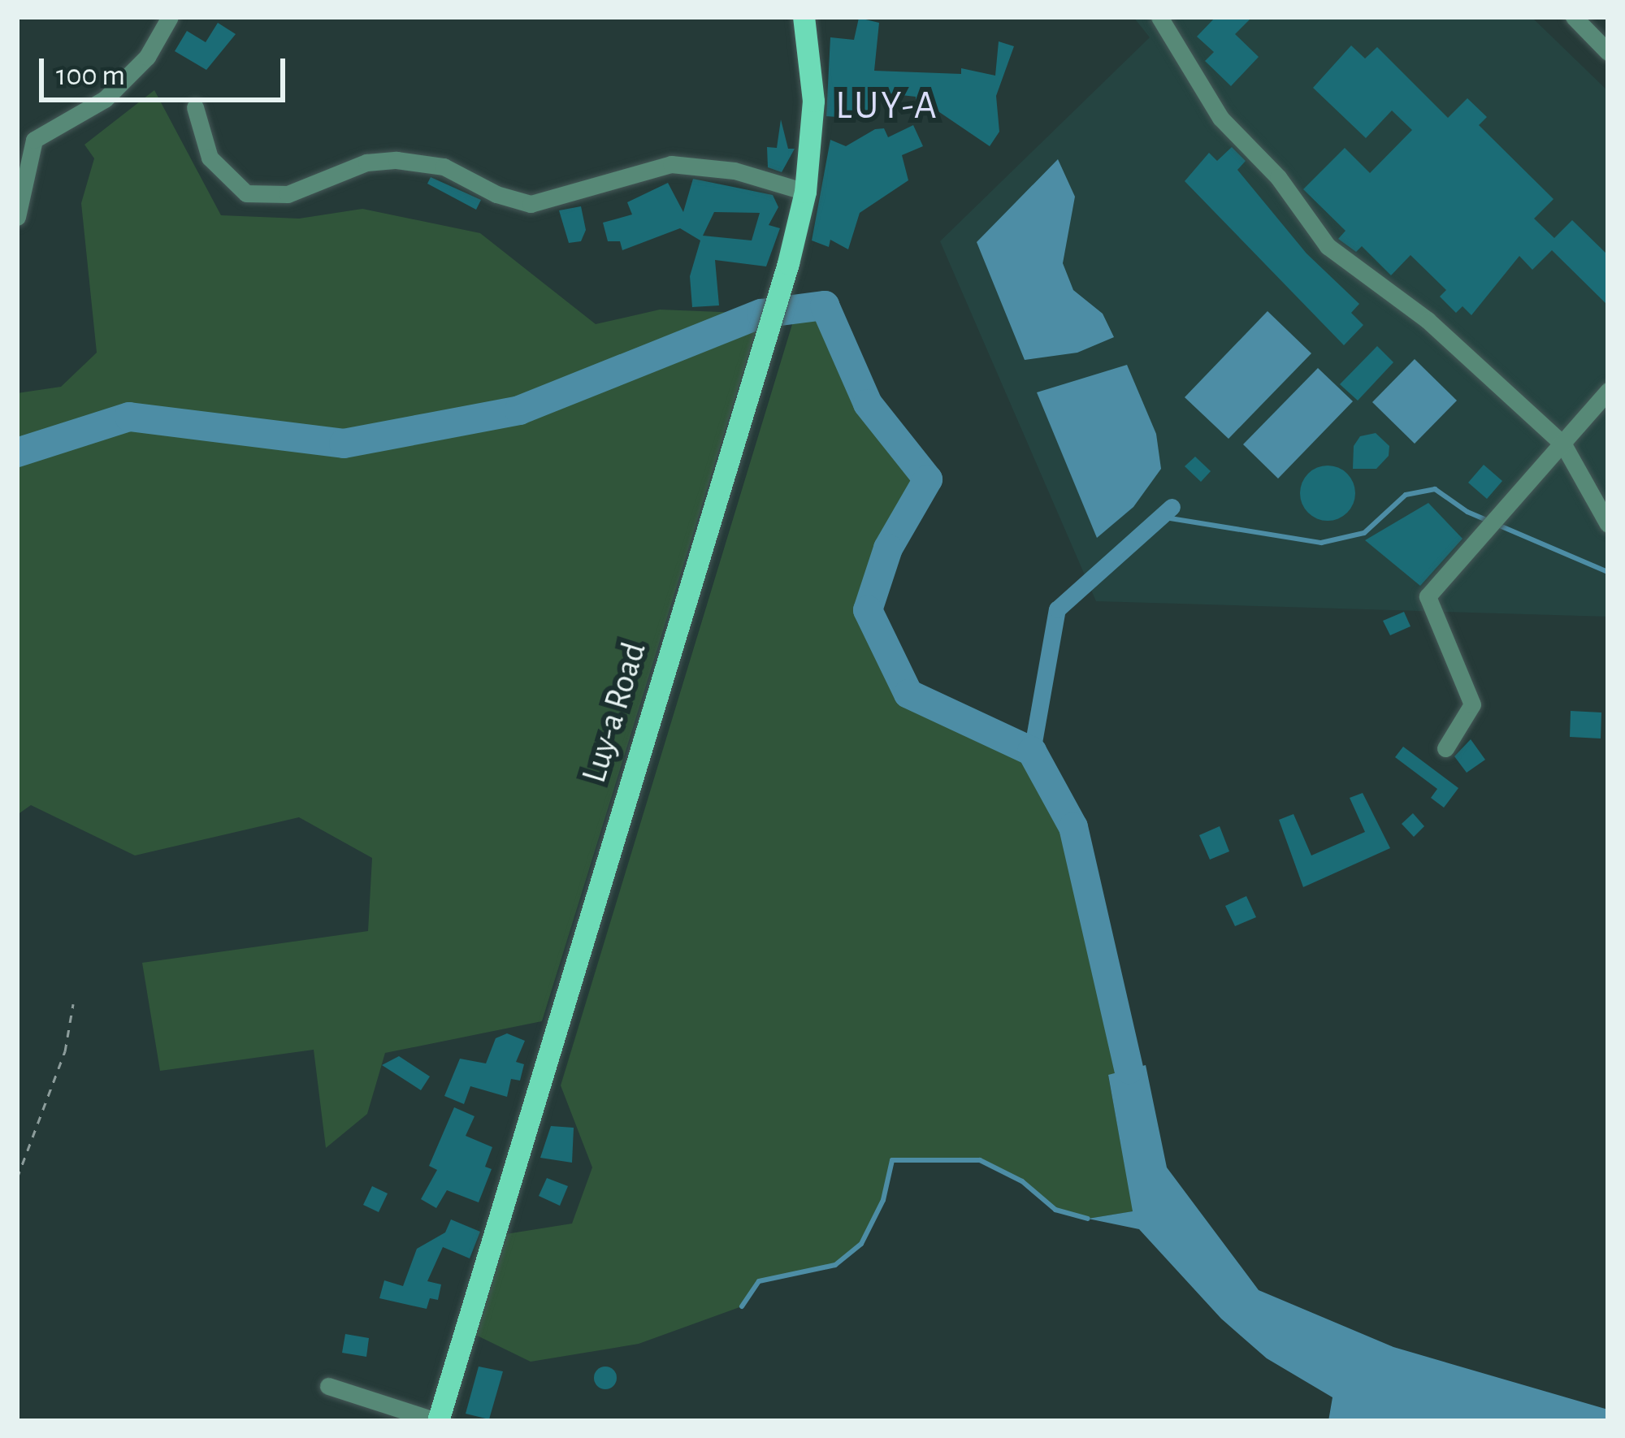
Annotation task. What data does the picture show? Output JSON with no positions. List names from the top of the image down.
{
  "streets": {
    "main road": ["Luy-a Road"]
  },
  "districts": ["LUY-A"],
  "scale_bar": "100 m"
}
